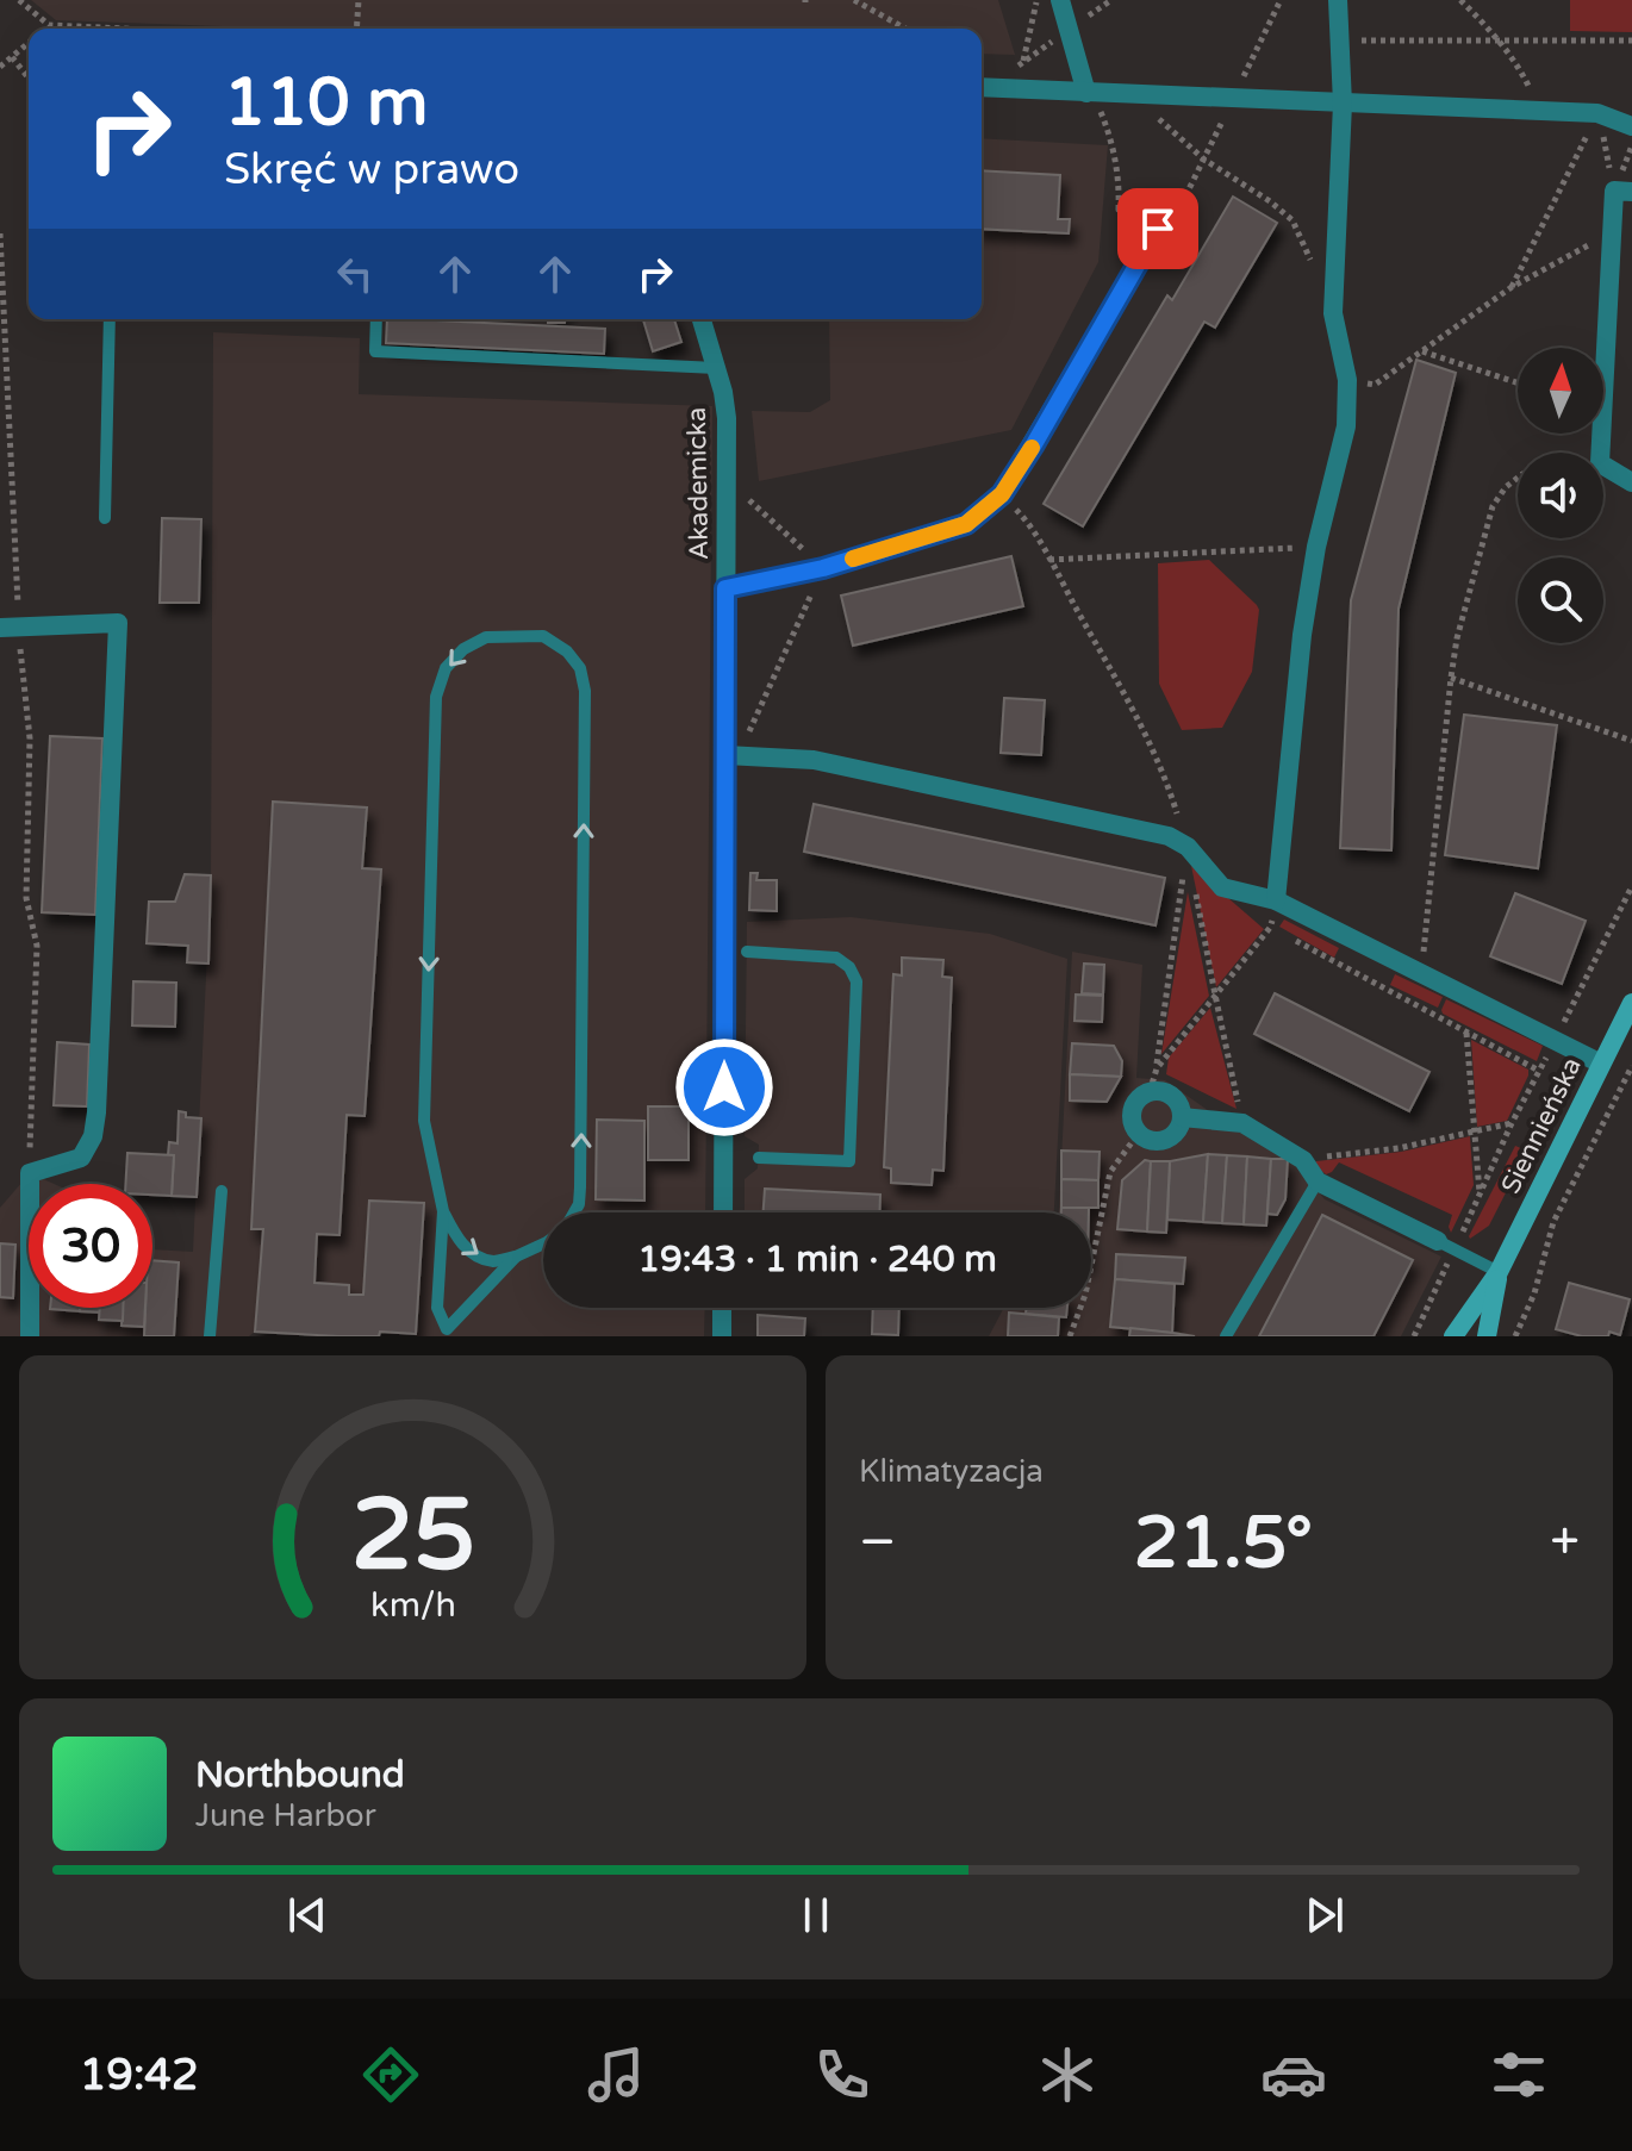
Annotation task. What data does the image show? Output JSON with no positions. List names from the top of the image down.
{
  "streets": {
    "main road": ["Siennieńska"],
    "street": ["Akademicka"]
  },
  "north": "top",
  "page": {
    "turn": ["110 m", "Skręć w prawo"],
    "limit": "30",
    "trip": "19:43 · 1 min · 240 m",
    "tile": "Klimatyzacja",
    "heat": ["−", "21.5°", "+"],
    "song": ["Northbound", "June Harbor"],
    "tabs": "19:42",
    "gauge": ["25", "km/h"]
  }
}
